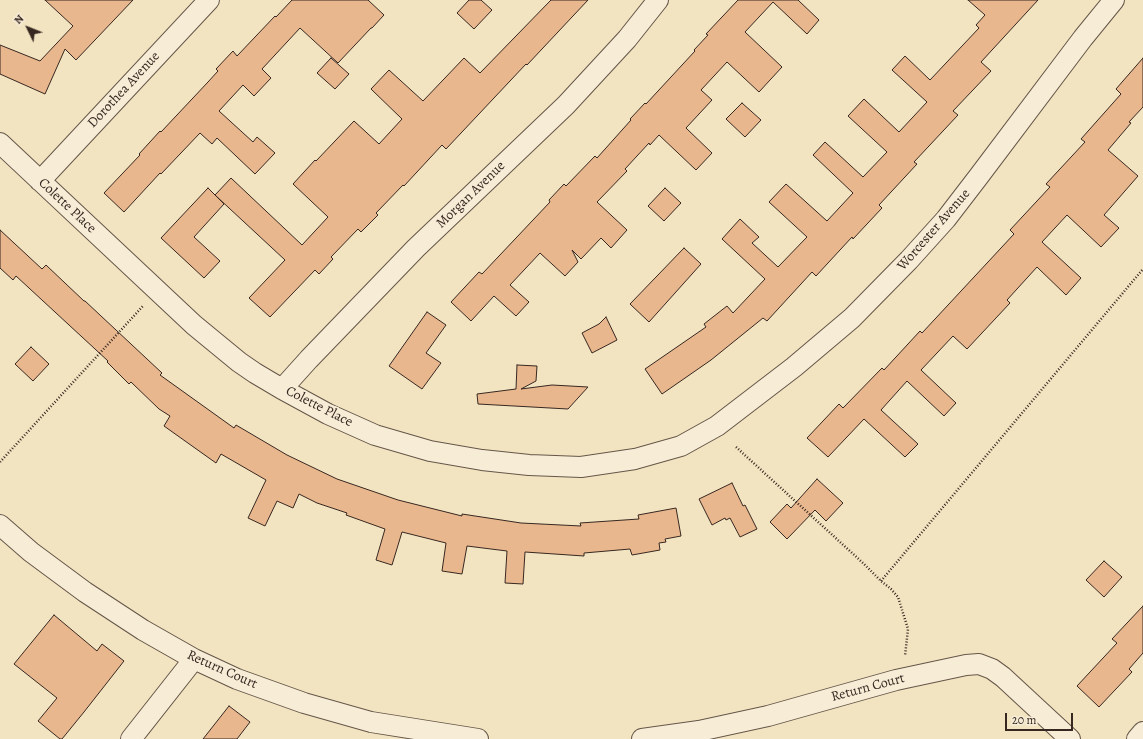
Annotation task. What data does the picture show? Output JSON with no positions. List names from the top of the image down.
{
  "streets": {
    "street": [
      "Dorothea Avenue",
      "Morgan Avenue",
      "Colette Place",
      "Worcester Avenue",
      "Return Court"
    ]
  },
  "crossings": [
    ["Dorothea Avenue", "Colette Place"],
    ["Morgan Avenue", "Colette Place"],
    ["Colette Place", "Worcester Avenue"]
  ],
  "scale_bar": "20 m",
  "north": "top left"
}
